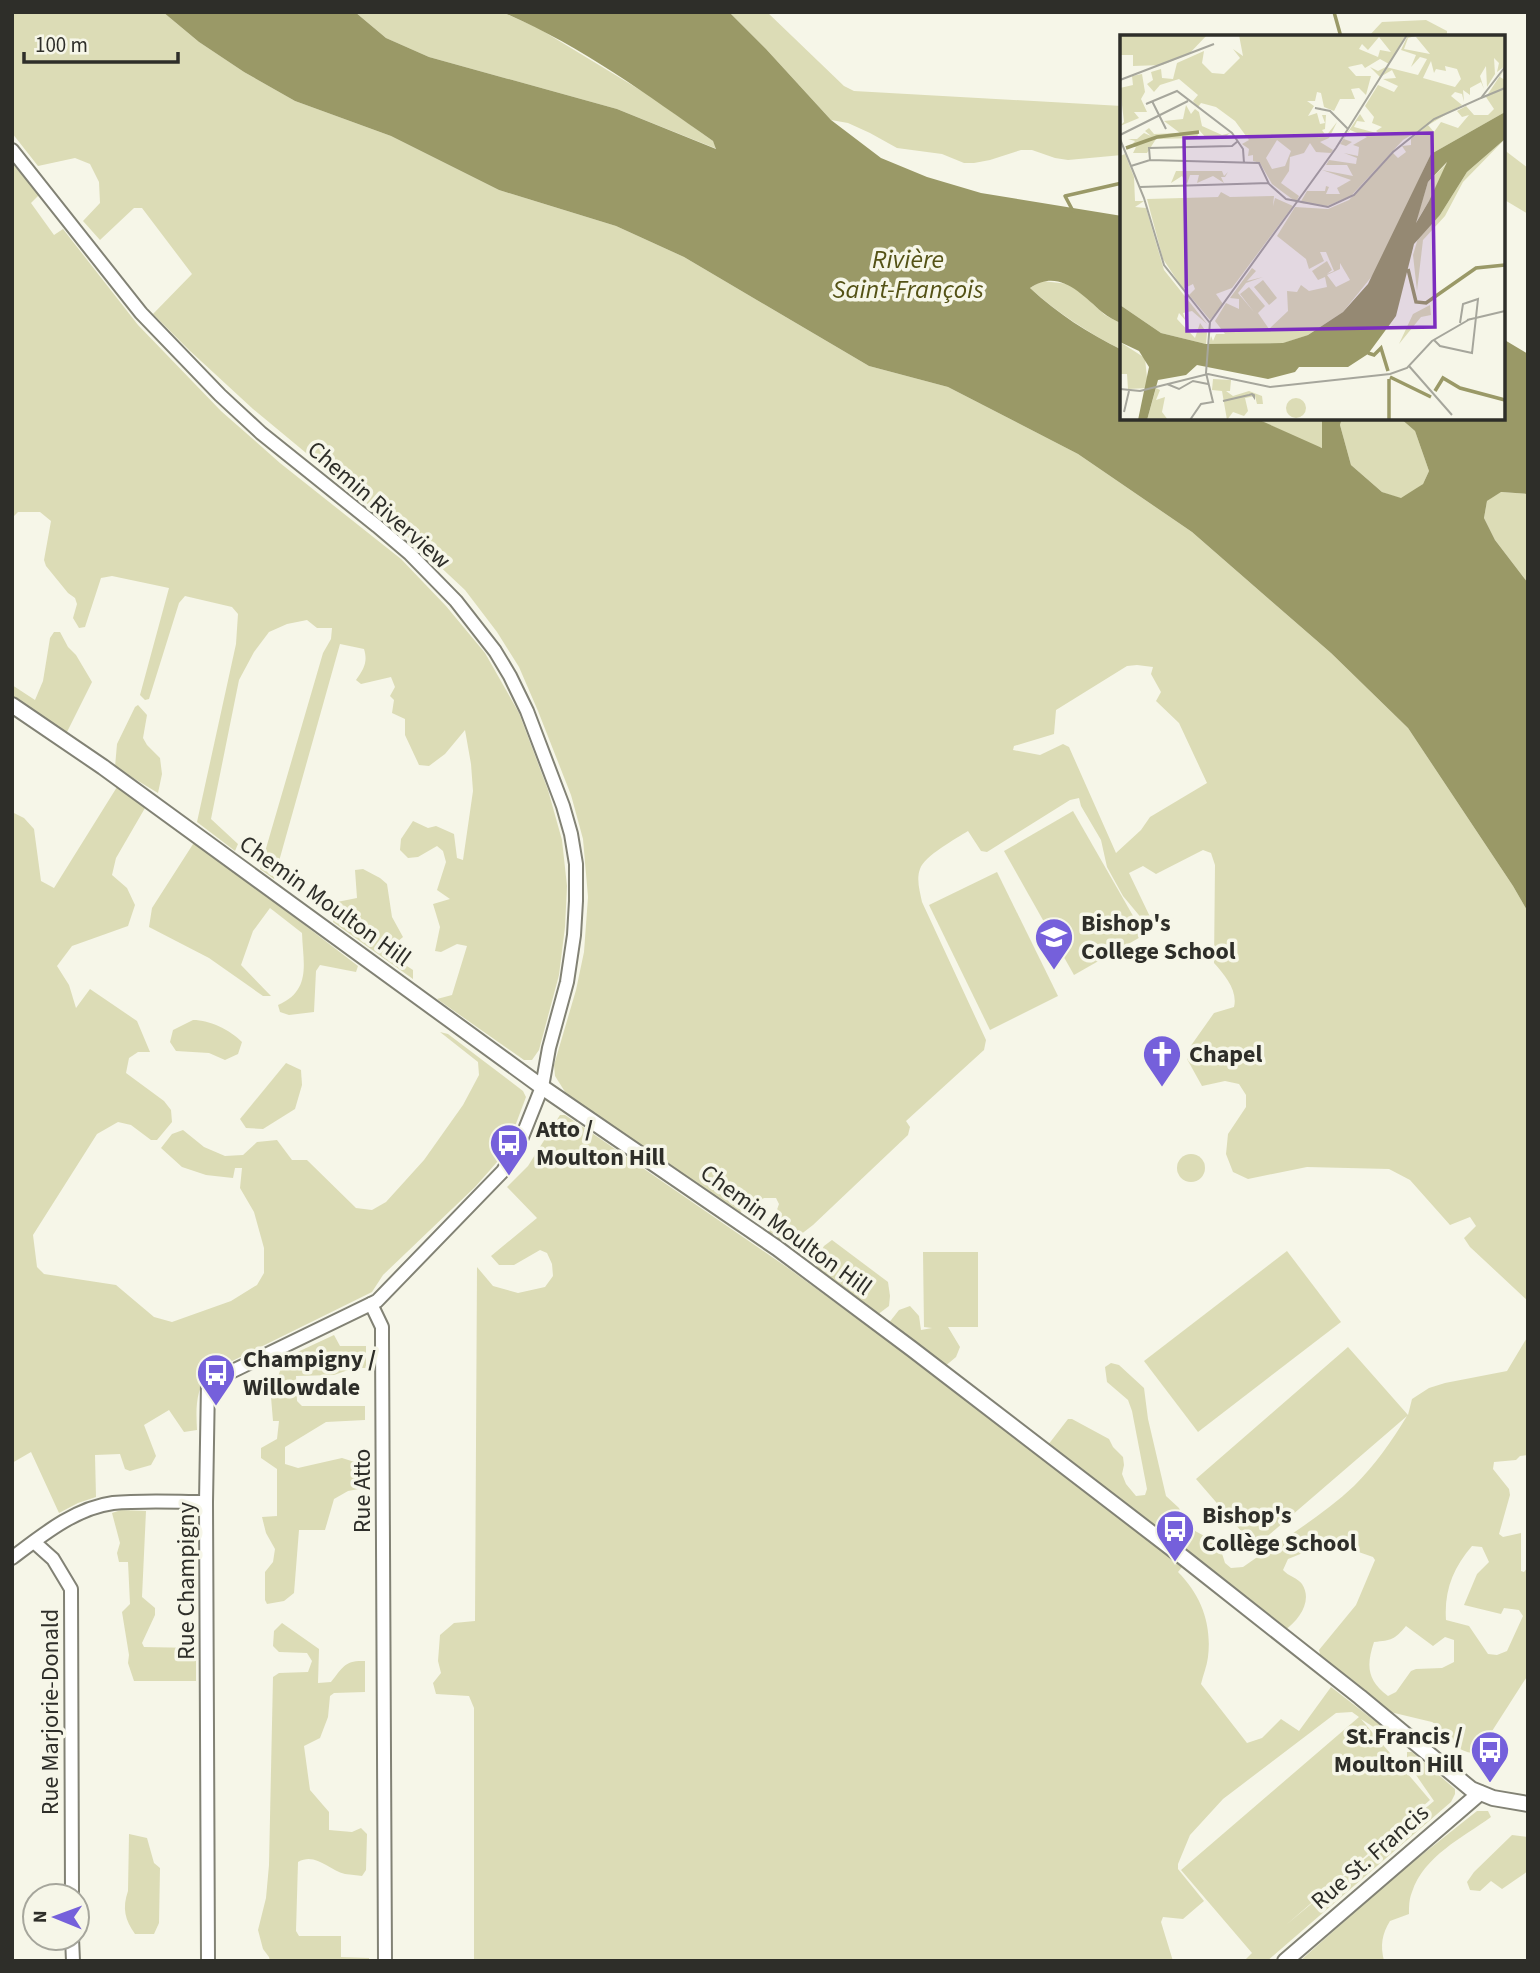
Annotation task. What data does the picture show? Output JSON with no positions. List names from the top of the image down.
{
  "streets": {
    "street": [
      "Chemin Riverview",
      "Chemin Moulton Hill",
      "Rue Atto",
      "Rue Champigny",
      "Rue Marjorie-Donald",
      "Rue St. Francis"
    ]
  },
  "crossings": [
    ["Chemin Riverview", "Chemin Moulton Hill"],
    ["Chemin Moulton Hill", "Rue St. Francis"],
    ["Rue Atto", "Rue Champigny"]
  ],
  "water": ["Rivière Saint-François"],
  "places": {
    "school or university": ["Bishop's College School"],
    "church": ["Chapel"],
    "bus stop": [
      "Atto / Moulton Hill",
      "Champigny / Willowdale",
      "Bishop's Collège School",
      "St.Francis / Moulton Hill"
    ]
  },
  "scale_bar": "100 m",
  "north": "left"
}
